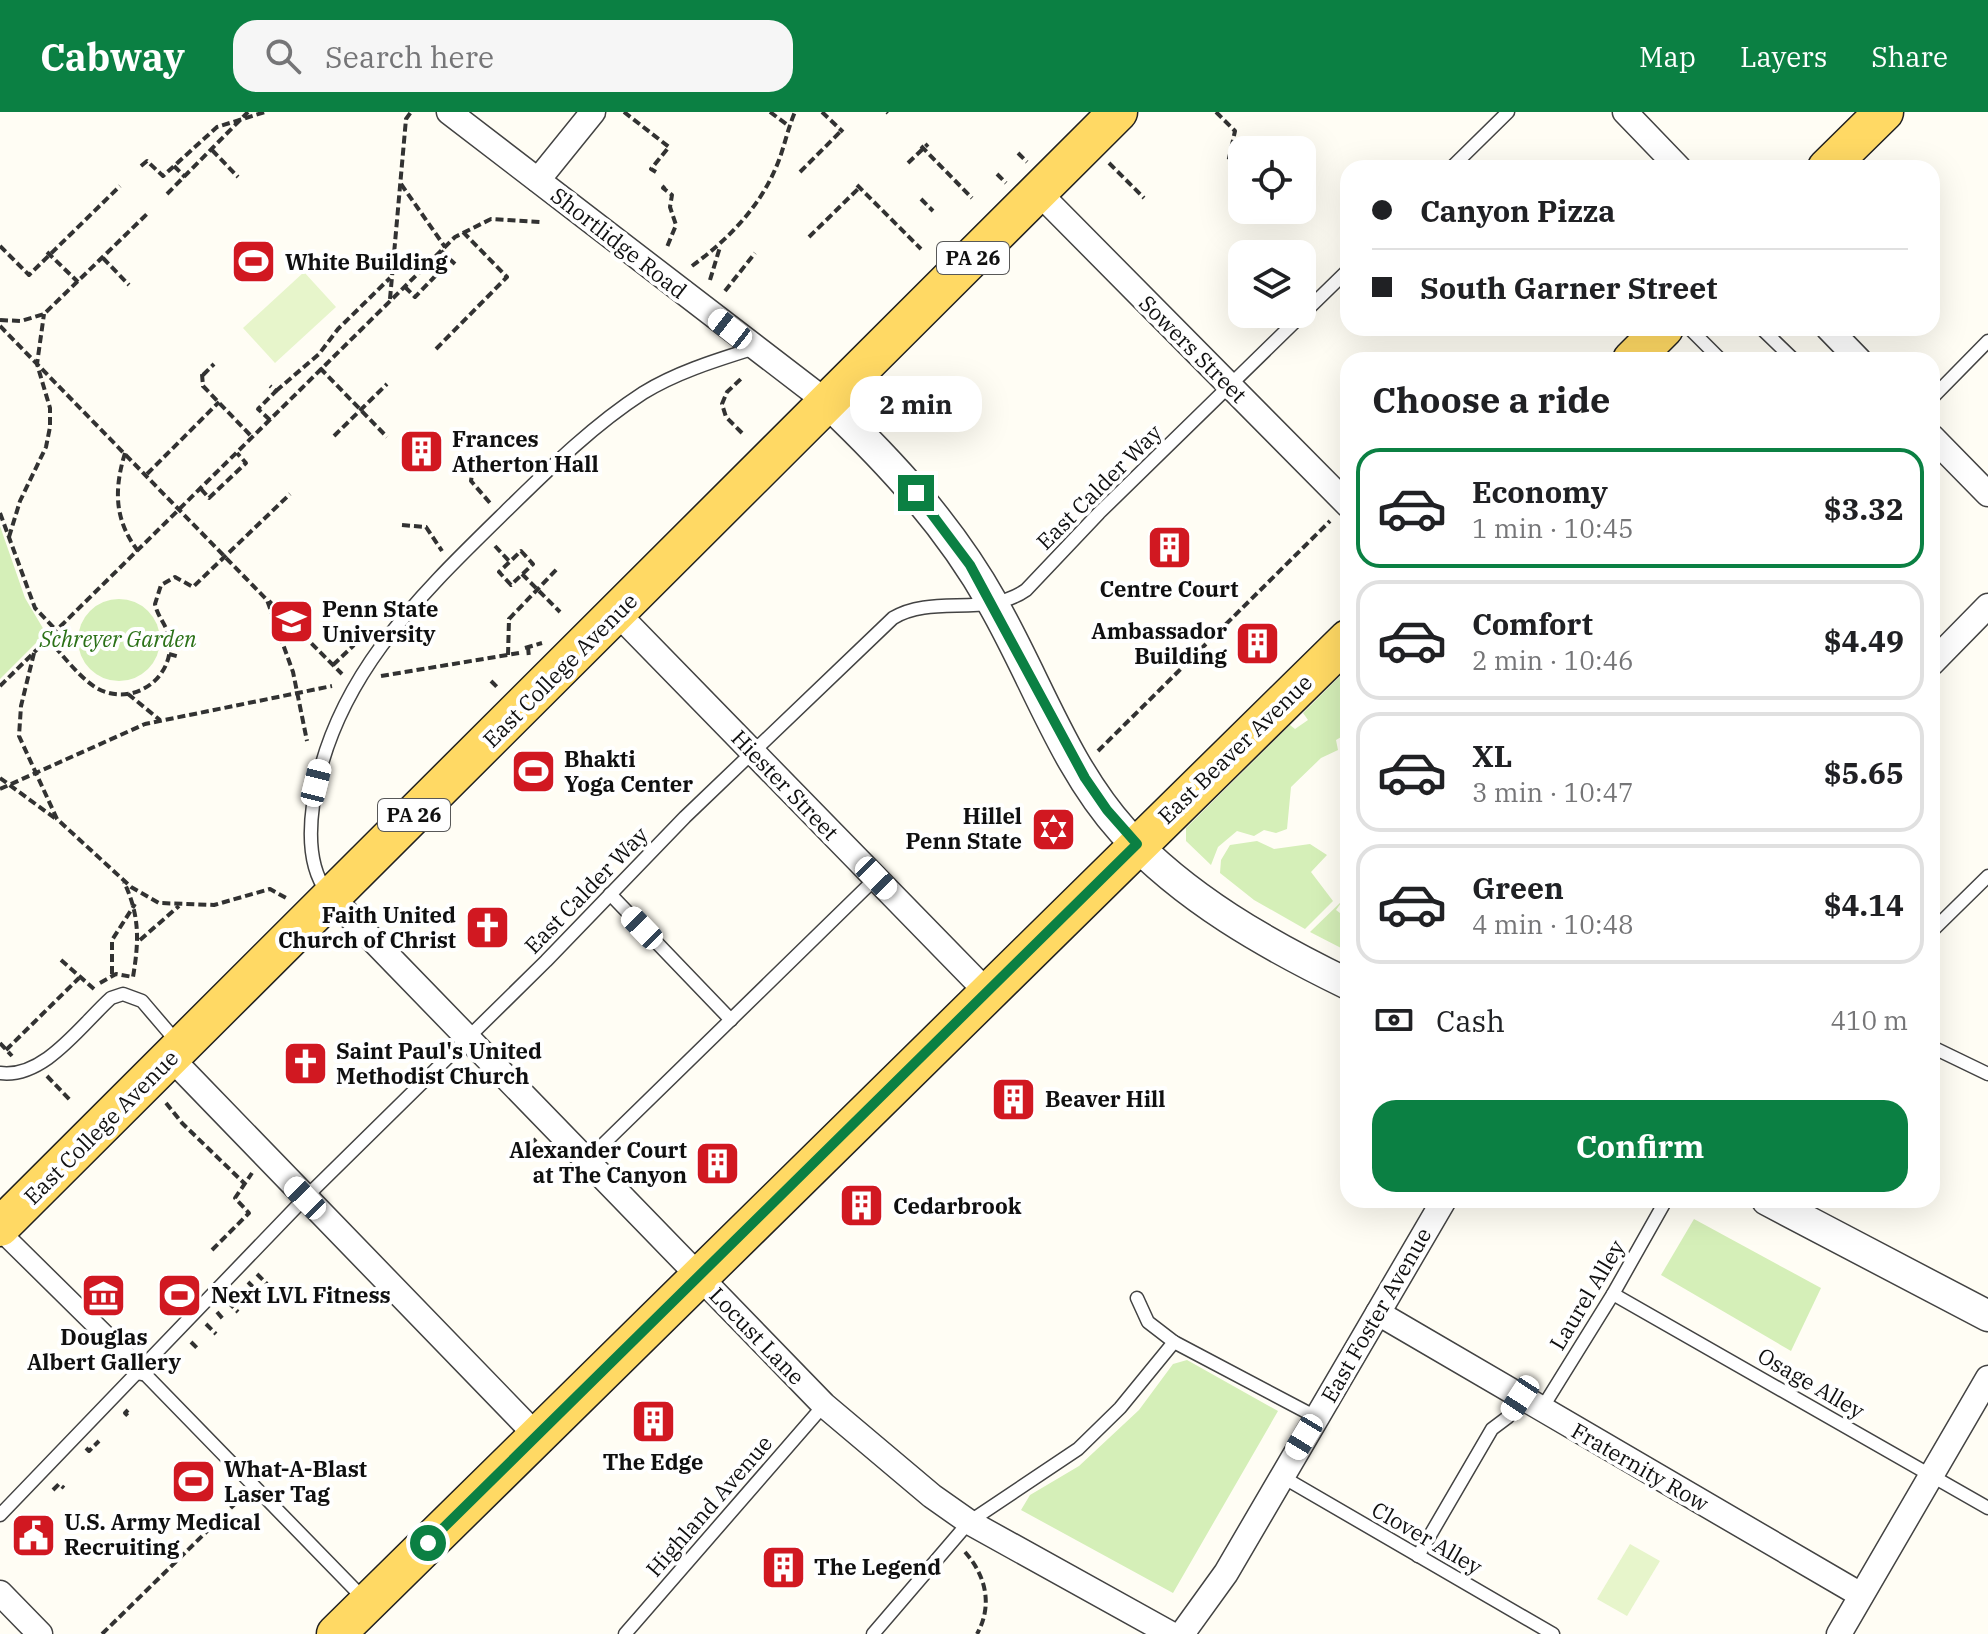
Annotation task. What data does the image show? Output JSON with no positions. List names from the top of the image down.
{
  "streets": {
    "main road": ["PA 26", "East College Avenue", "East Beaver Avenue"],
    "street": [
      "Shortlidge Road",
      "Sowers Street",
      "Hiester Street",
      "East Foster Avenue",
      "Locust Lane",
      "Fraternity Row"
    ],
    "lane": [
      "East Calder Way",
      "Laurel Alley",
      "Osage Alley",
      "Highland Avenue",
      "Clover Alley"
    ]
  },
  "crossings": [
    ["Shortlidge Road", "East College Avenue"],
    ["Sowers Street", "East Calder Way"],
    ["Sowers Street", "East College Avenue"],
    ["East Calder Way", "Hiester Street"],
    ["East Calder Way", "Locust Lane"],
    ["East College Avenue", "Hiester Street"],
    ["East College Avenue", "Locust Lane"],
    ["East Beaver Avenue", "Hiester Street"],
    ["East Beaver Avenue", "Locust Lane"],
    ["Laurel Alley", "Osage Alley"],
    ["Laurel Alley", "Fraternity Row"],
    ["Laurel Alley", "Clover Alley"],
    ["East Foster Avenue", "Fraternity Row"],
    ["East Foster Avenue", "Clover Alley"],
    ["Locust Lane", "Highland Avenue"]
  ],
  "parks": ["Schreyer Garden"],
  "places": {
    "sports": [
      "White Building",
      "Bhakti Yoga Center",
      "Next LVL Fitness",
      "What-A-Blast Laser Tag"
    ],
    "building": [
      "Frances Atherton Hall",
      "Centre Court",
      "Ambassador Building",
      "Beaver Hill",
      "Alexander Court at The Canyon",
      "Cedarbrook",
      "The Edge",
      "The Legend"
    ],
    "school or university": ["Penn State University"],
    "synagogue": ["Hillel Penn State"],
    "church": ["Faith United Church of Christ", "Saint Paul's United Methodist Church"],
    "museum": ["Douglas Albert Gallery"],
    "public building": ["U.S. Army Medical Recruiting"]
  },
  "page": {
    "header": "Cabway",
    "search": "Search here",
    "nav": ["Map", "Layers", "Share"],
    "banner": ["Canyon Pizza", "South Garner Street"],
    "heading": "Choose a ride",
    "bubble": "2 min",
    "list": [
      {
        "name": "Economy",
        "note": "1 min · 10:45",
        "value": "$3.32"
      },
      {
        "name": "Comfort",
        "note": "2 min · 10:46",
        "value": "$4.49"
      },
      {
        "name": "XL",
        "note": "3 min · 10:47",
        "value": "$5.65"
      },
      {
        "name": "Green",
        "note": "4 min · 10:48",
        "value": "$4.14"
      }
    ],
    "pay": ["Cash", "410 m"],
    "buttons": "Confirm"
  }
}
